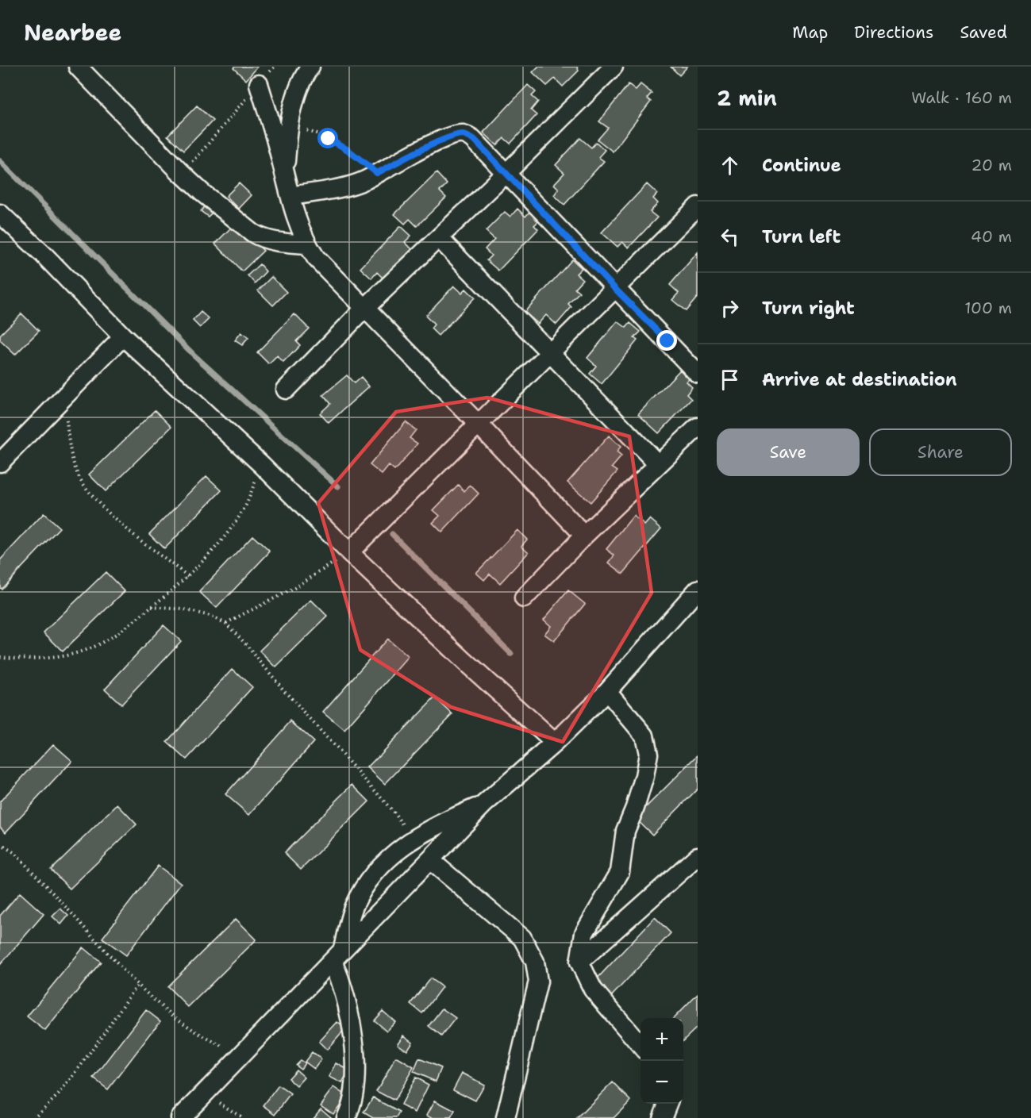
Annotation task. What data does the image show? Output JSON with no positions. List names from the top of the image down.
{
  "page": {
    "header": "Nearbee",
    "nav": ["Map", "Directions", "Saved"],
    "heading": ["2 min", "Walk · 160 m"],
    "list": [
      ["Continue", "20 m"],
      ["Turn left", "40 m"],
      ["Turn right", "100 m"],
      "Arrive at destination"
    ],
    "buttons": ["Save", "Share"],
    "map_buttons": ["+", "−"]
  }
}
